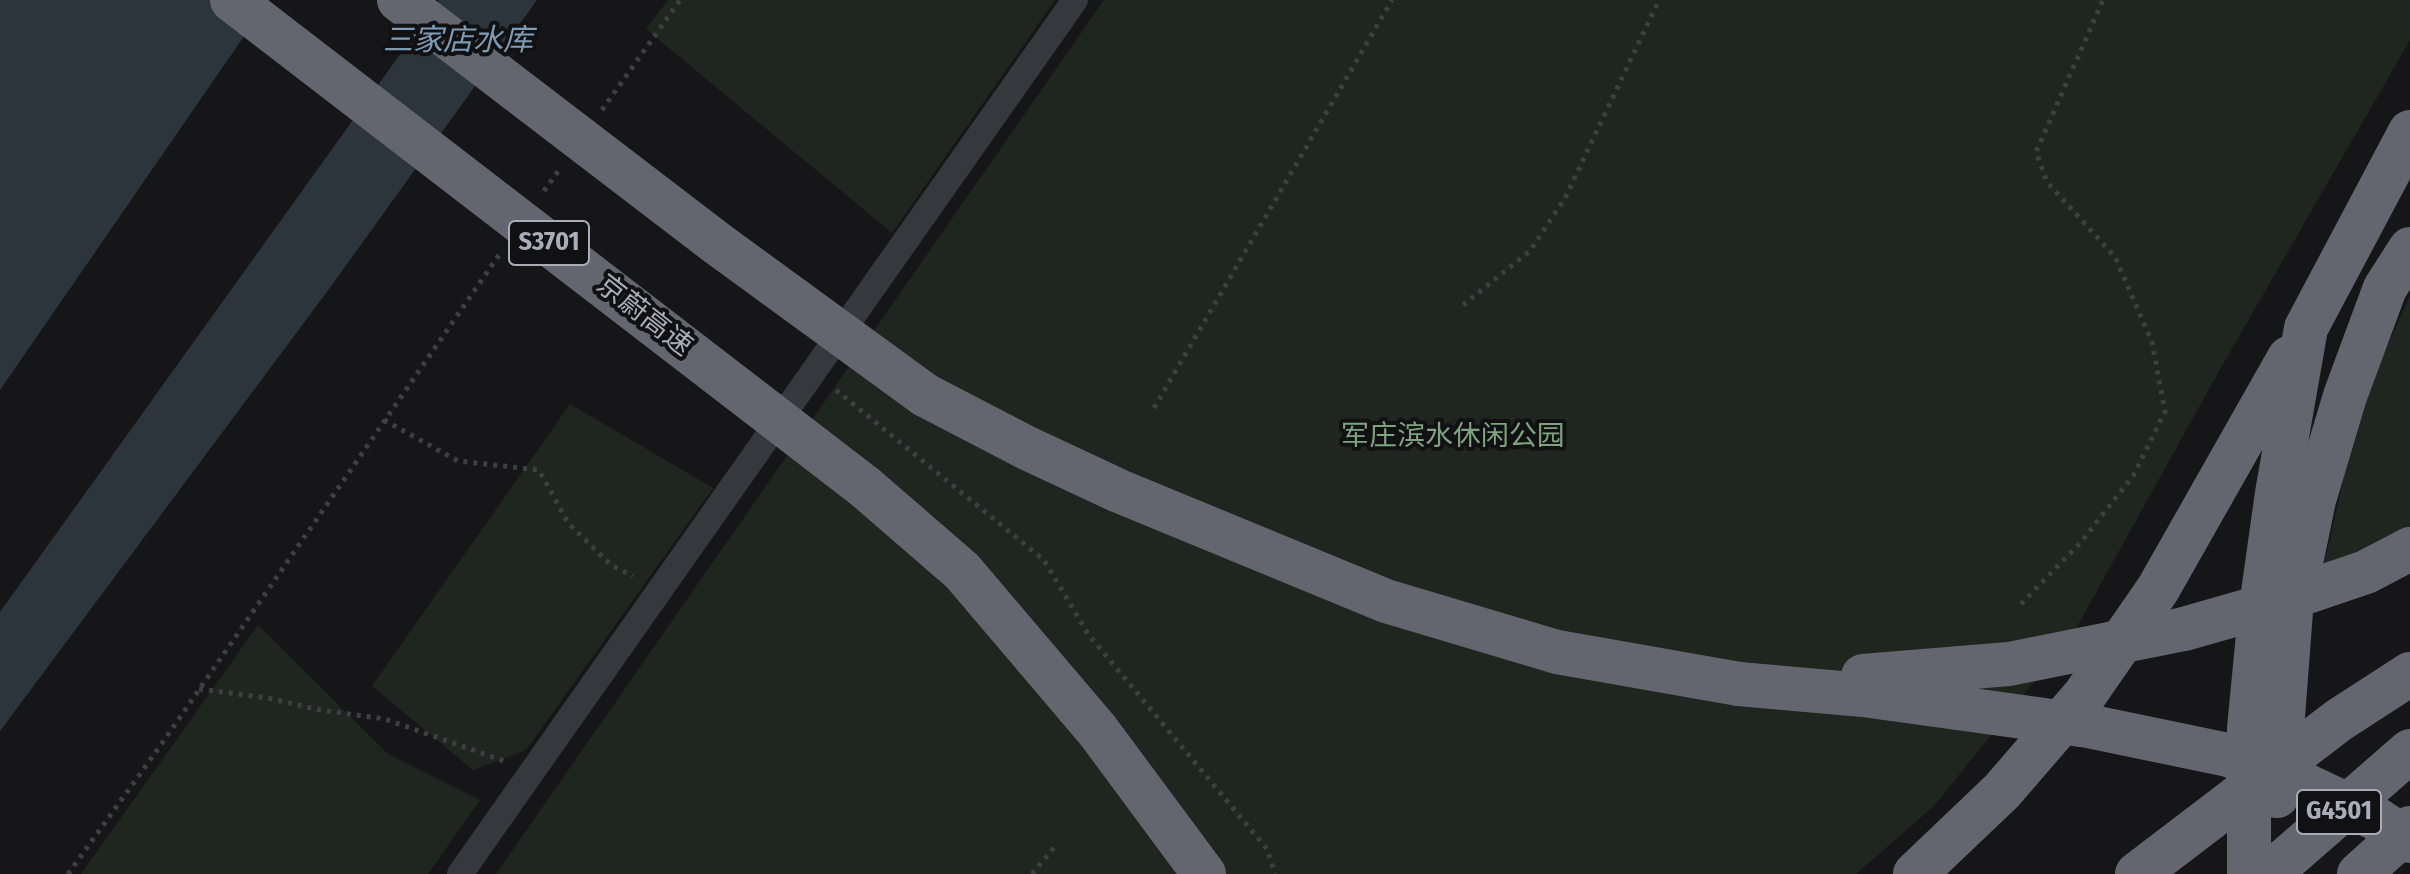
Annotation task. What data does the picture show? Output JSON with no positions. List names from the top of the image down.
{
  "streets": {
    "highway": ["S3701", "京蔚高速", "G4501"]
  },
  "water": ["三家店水库"],
  "parks": ["军庄滨水休闲公园"]
}
